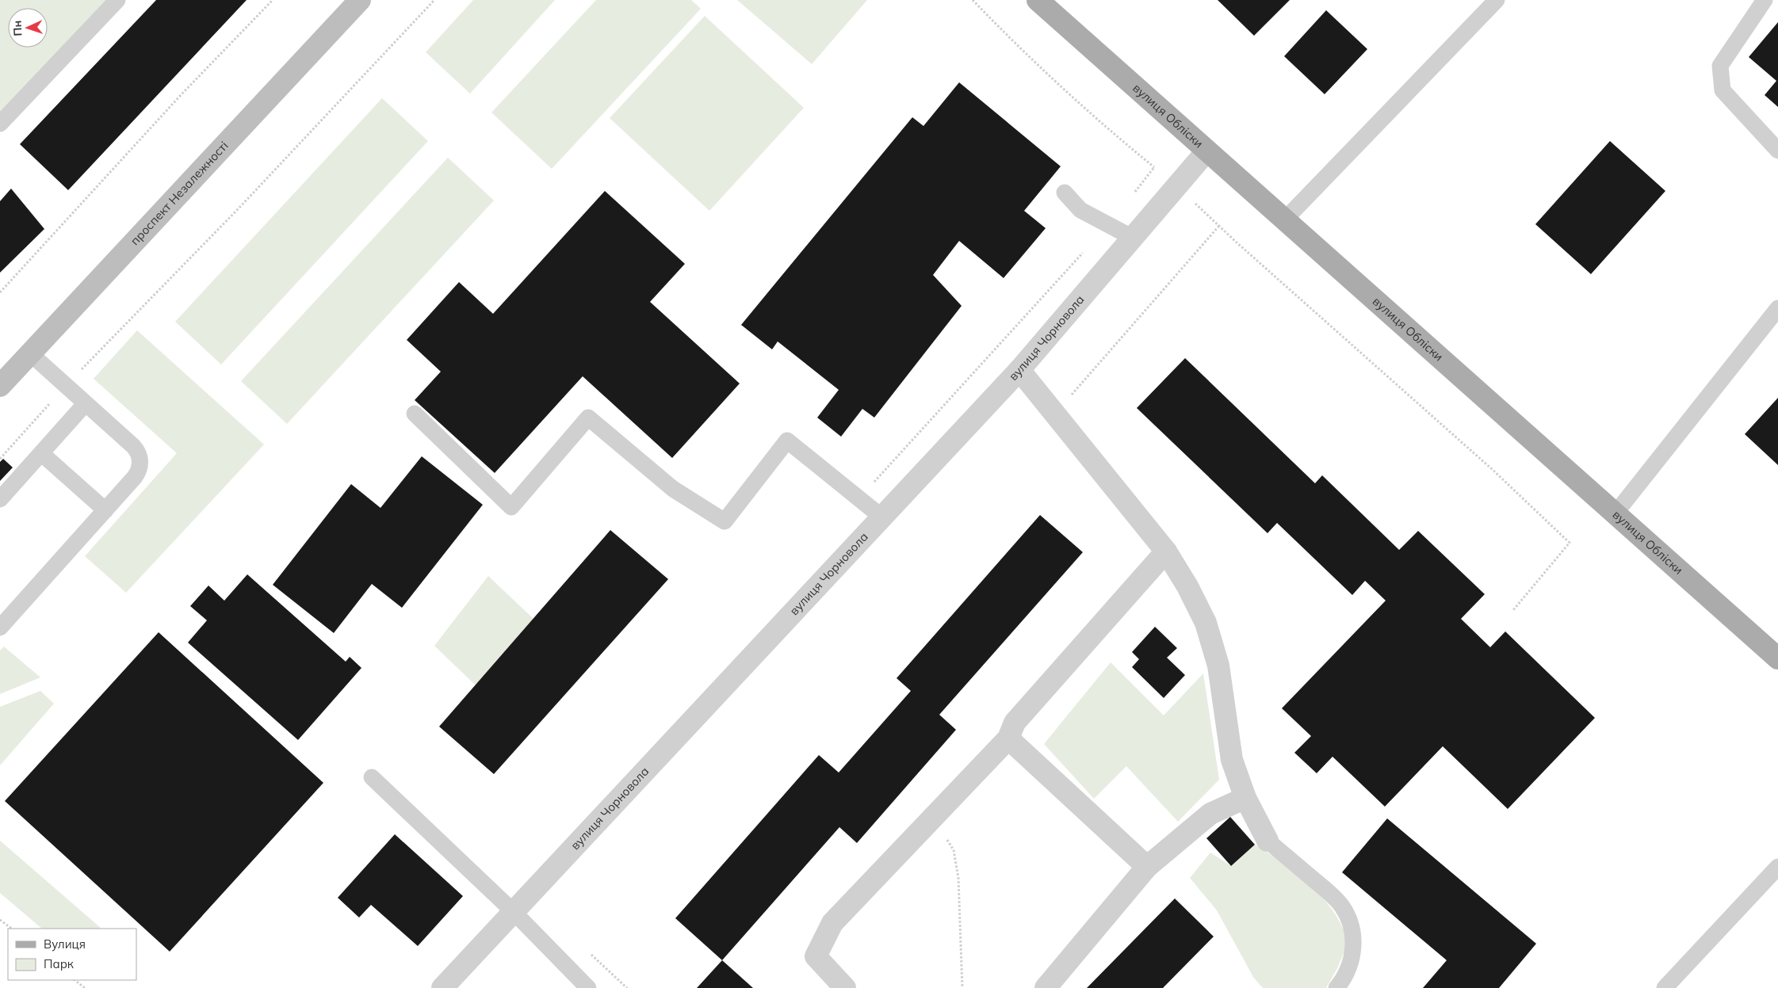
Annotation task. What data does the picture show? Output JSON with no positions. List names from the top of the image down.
{
  "streets": {
    "main road": ["вулиця Обліски", "проспект Незалежності"],
    "street": ["вулиця Чорновола"]
  },
  "crossings": [
    ["вулиця Обліски", "вулиця Чорновола"]
  ],
  "legend": ["Вулиця", "Парк"],
  "north": "left"
}
